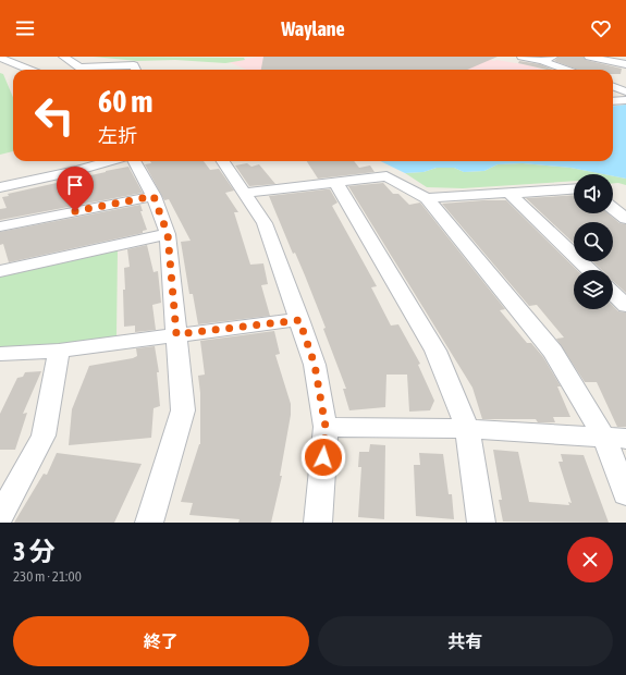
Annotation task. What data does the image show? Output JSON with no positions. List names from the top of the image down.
{
  "page": {
    "header": "Waylane",
    "turn": ["60 m", "左折"],
    "heading": ["3 分", "230 m · 21:00"],
    "buttons": ["終了", "共有"]
  }
}
